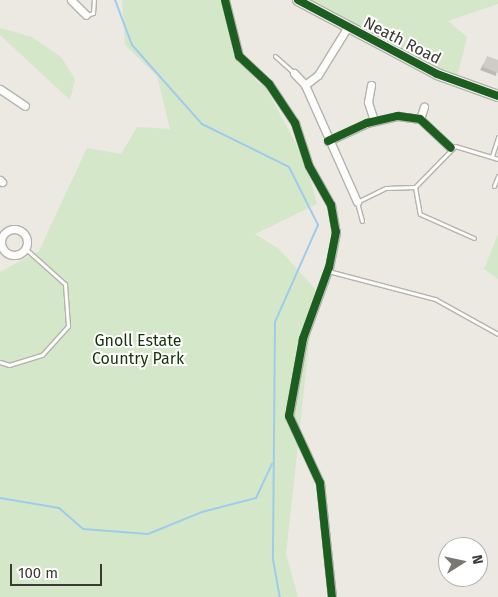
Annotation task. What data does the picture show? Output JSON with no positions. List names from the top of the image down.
{
  "streets": {
    "main road": ["Neath Road"]
  },
  "parks": ["Gnoll Estate Country Park"],
  "scale_bar": "100 m",
  "north": "right"
}
